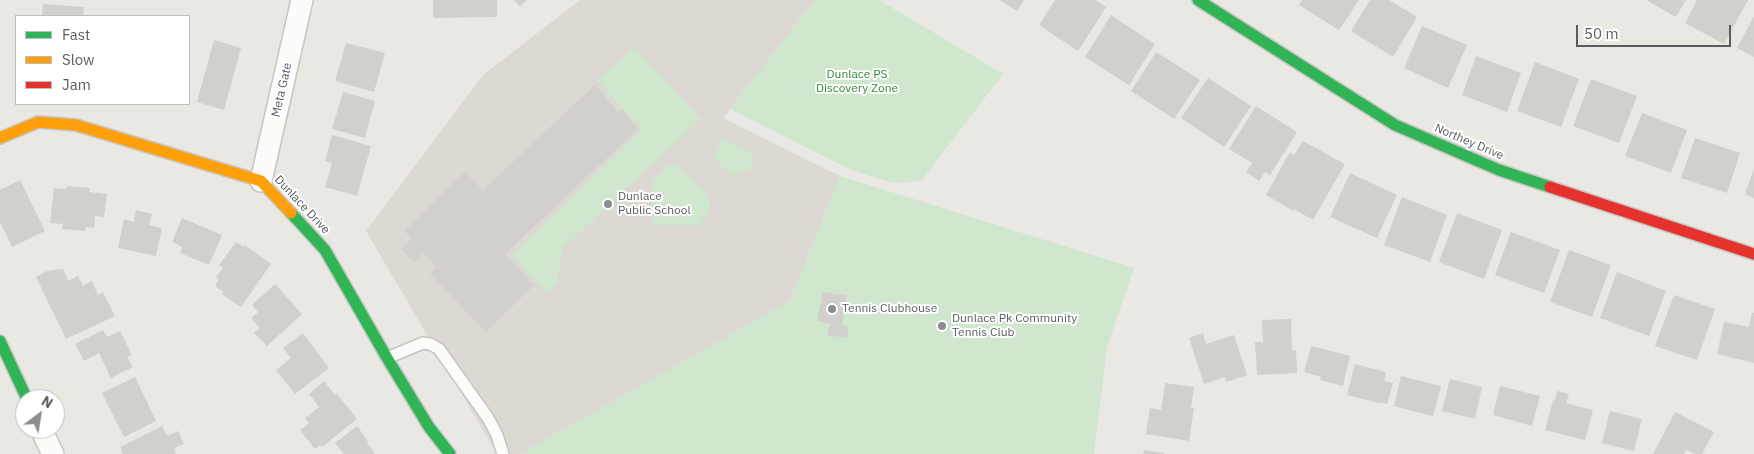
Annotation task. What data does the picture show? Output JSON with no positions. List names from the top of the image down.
{
  "streets": {
    "street": ["Meta Gate", "Northey Drive", "Dunlace Drive"]
  },
  "crossings": [
    ["Meta Gate", "Dunlace Drive"]
  ],
  "parks": ["Dunlace PS Discovery Zone"],
  "places": ["Dunlace Public School", "Tennis Clubhouse", "Dunlace Pk Community Tennis Club"],
  "legend": ["Fast", "Slow", "Jam"],
  "scale_bar": "50 m",
  "north": "top right"
}
